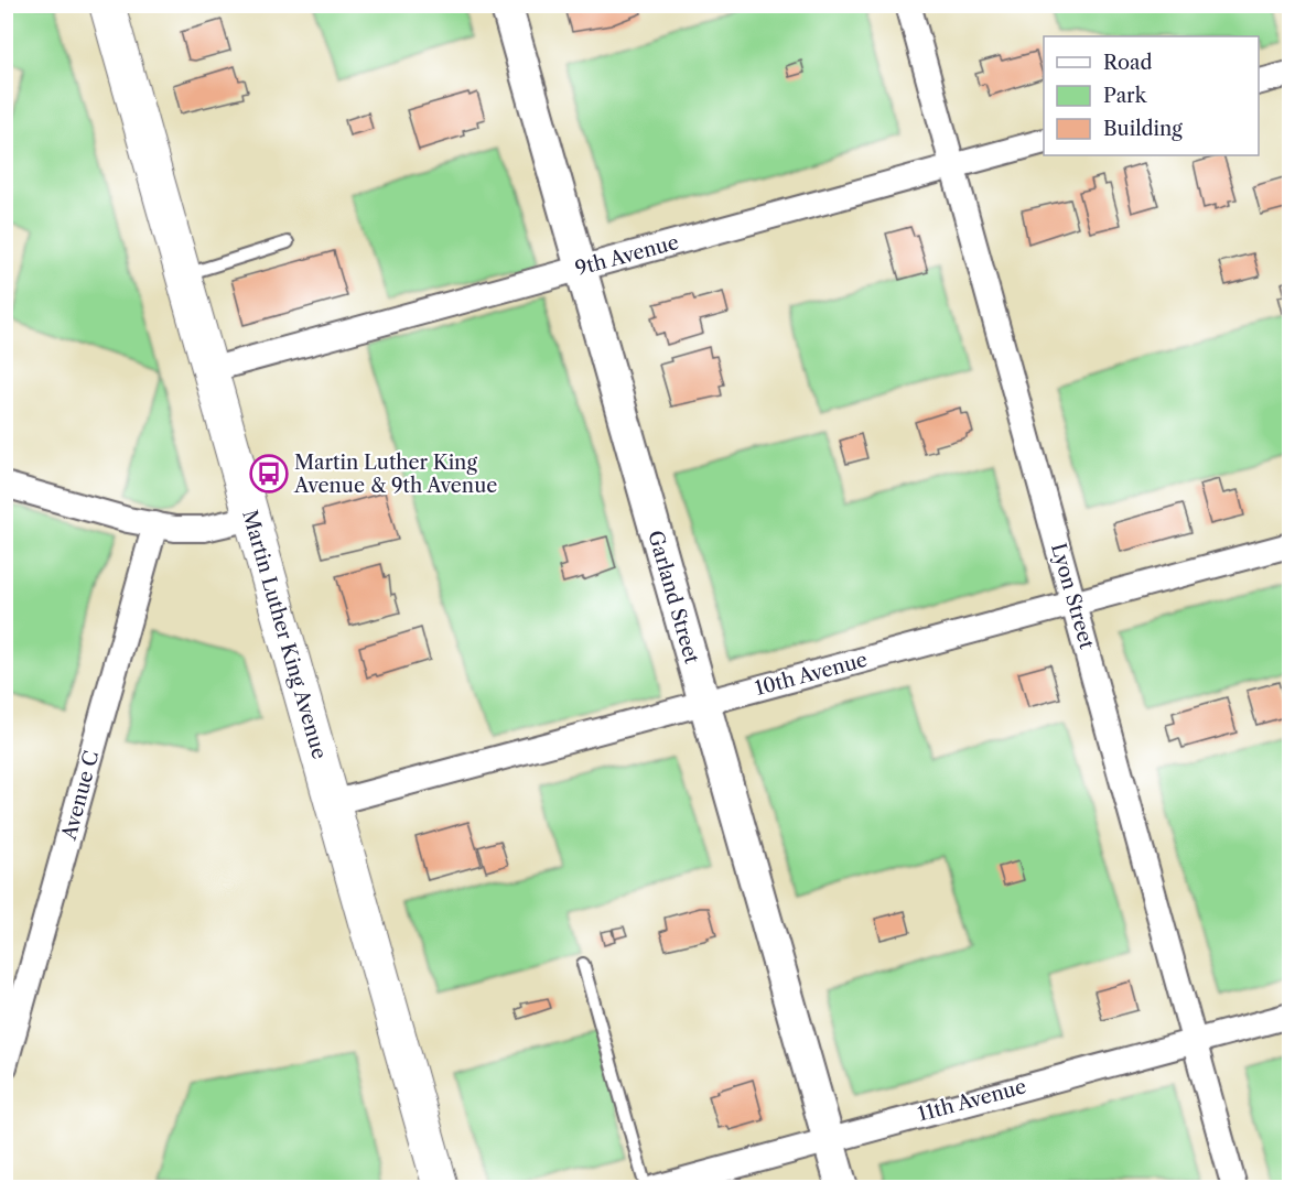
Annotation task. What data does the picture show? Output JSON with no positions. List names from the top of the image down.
{
  "streets": {
    "main road": ["Martin Luther King Avenue"],
    "street": [
      "9th Avenue",
      "Lyon Street",
      "Garland Street",
      "10th Avenue",
      "Avenue C",
      "11th Avenue"
    ]
  },
  "crossings": [
    ["9th Avenue", "Lyon Street"],
    ["9th Avenue", "Garland Street"],
    ["9th Avenue", "Martin Luther King Avenue"],
    ["Lyon Street", "10th Avenue"],
    ["Lyon Street", "11th Avenue"],
    ["Garland Street", "10th Avenue"],
    ["Garland Street", "11th Avenue"],
    ["Martin Luther King Avenue", "10th Avenue"]
  ],
  "places": {
    "bus stop": ["Martin Luther King Avenue & 9th Avenue"]
  },
  "legend": ["Road", "Park", "Building"]
}
